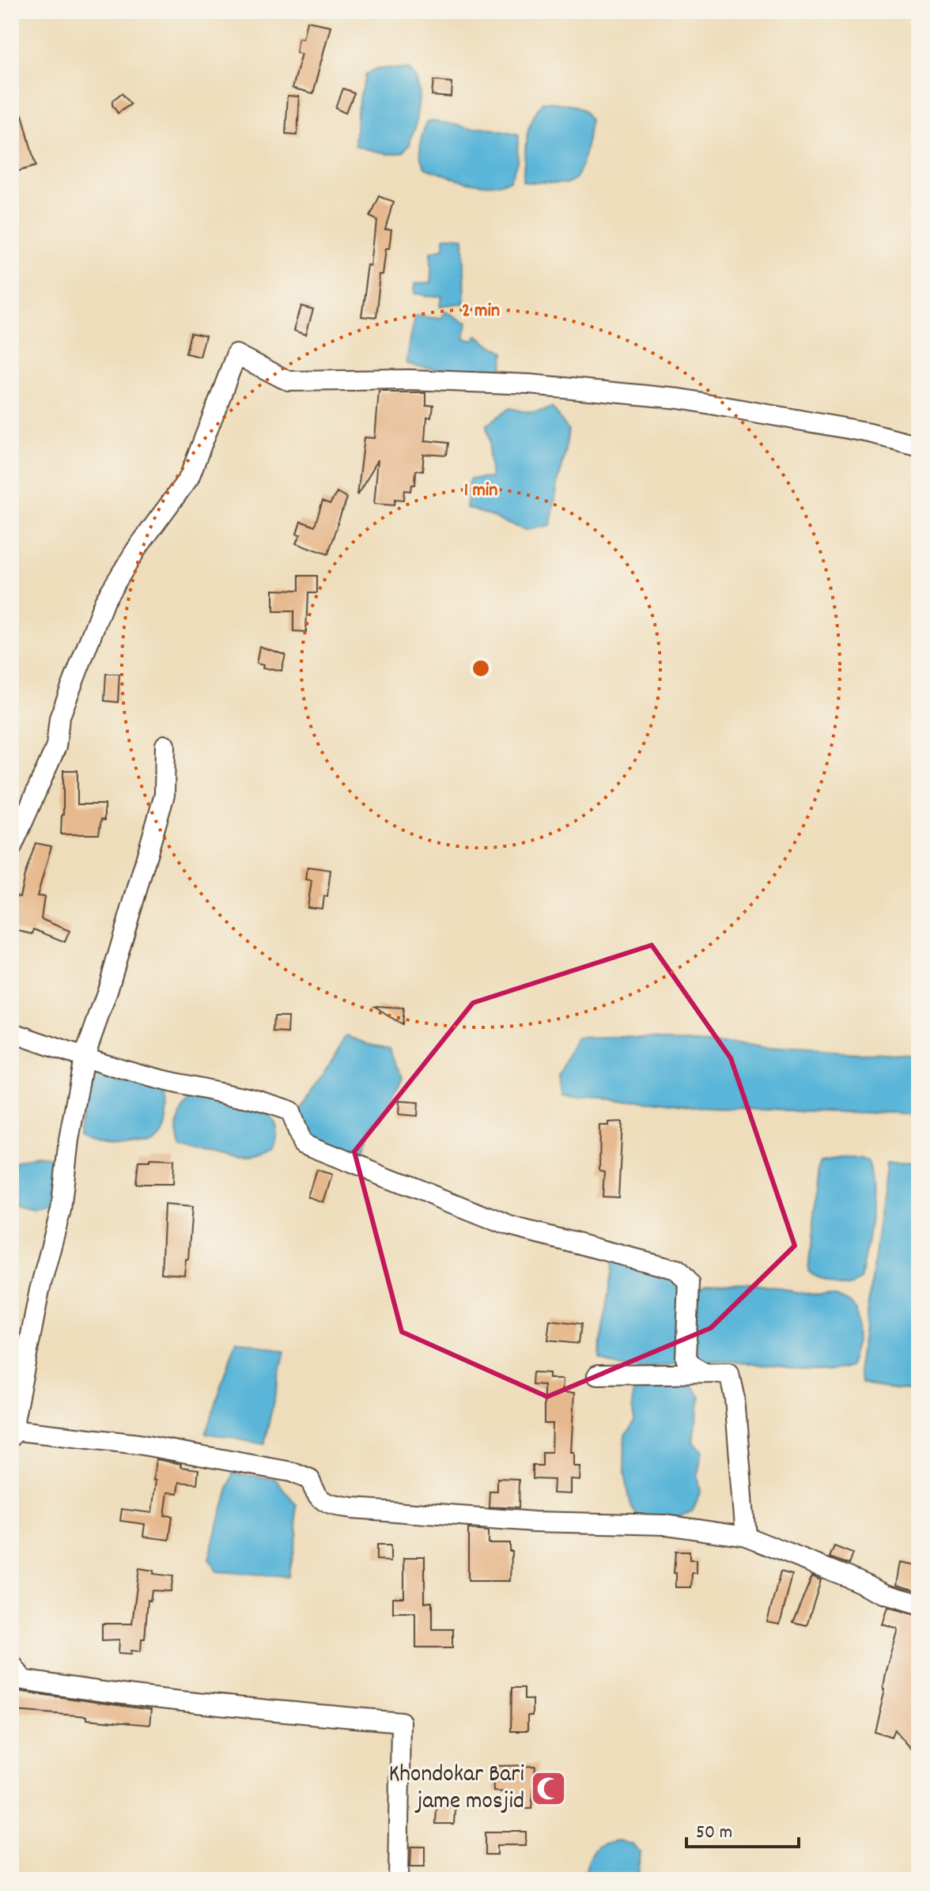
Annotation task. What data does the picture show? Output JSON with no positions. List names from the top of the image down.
{
  "places": {
    "mosque": ["Khondokar Bari jame mosjid"]
  },
  "scale_bar": "50 m",
  "rings": ["2 min", "1 min"]
}
